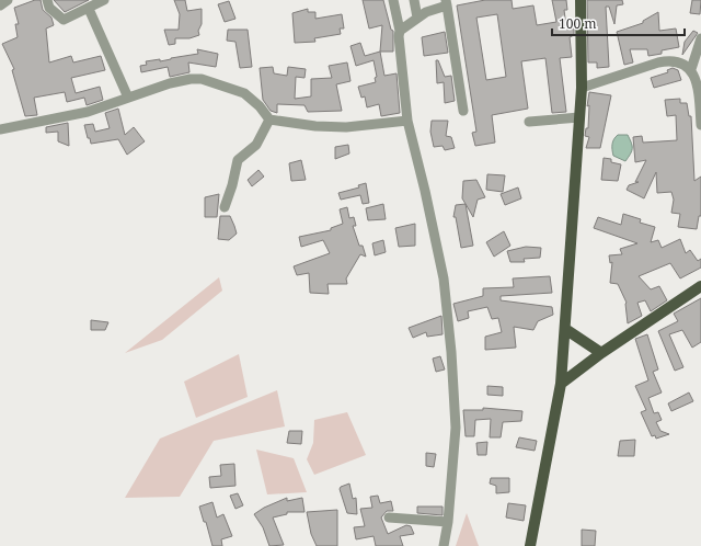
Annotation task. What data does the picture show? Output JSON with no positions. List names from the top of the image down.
{
  "scale_bar": "100 m"
}
